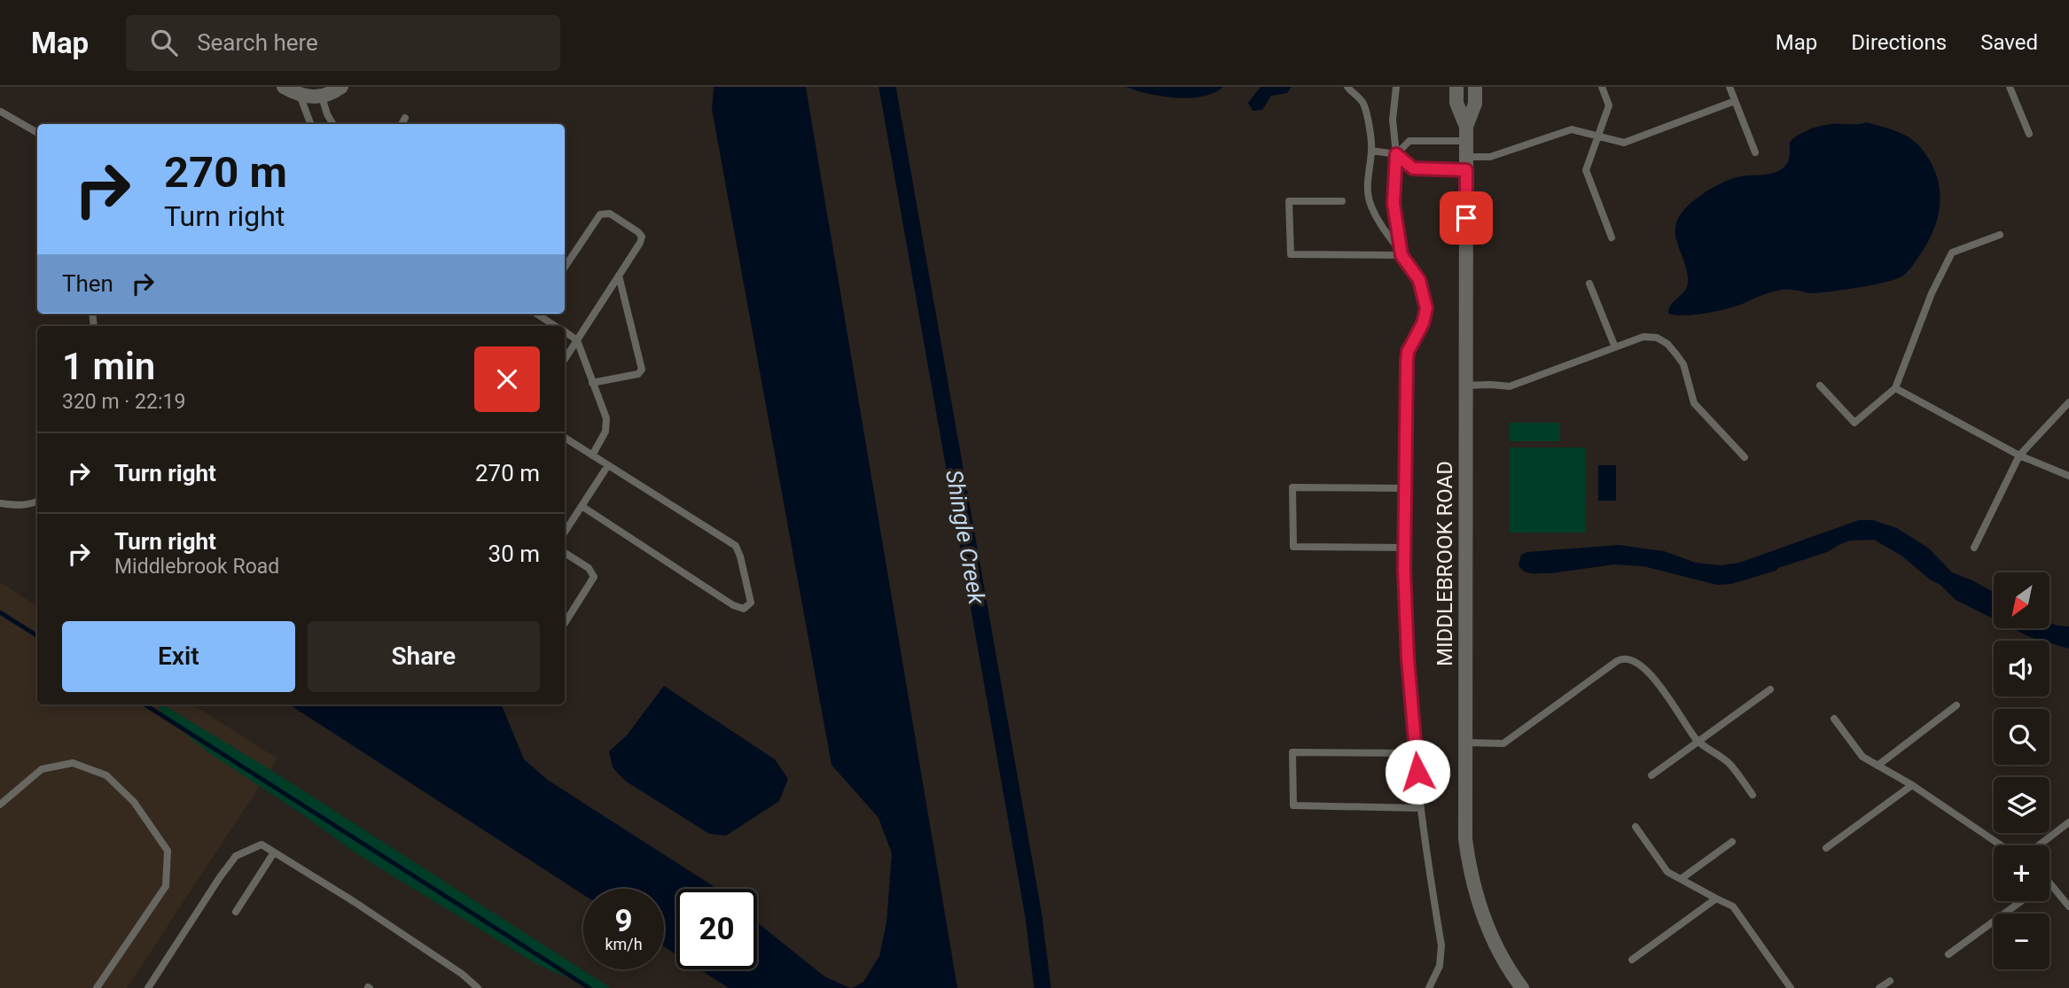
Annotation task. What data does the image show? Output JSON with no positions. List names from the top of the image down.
{
  "streets": {
    "street": ["MIDDLEBROOK ROAD"]
  },
  "water": ["Shingle Creek"],
  "north": "bottom left",
  "page": {
    "header": "Map",
    "search": "Search here",
    "nav": ["Map", "Directions", "Saved"],
    "turn": ["270 m", "Turn right"],
    "then": "Then",
    "heading": ["1 min", "320 m · 22:19"],
    "list": [
      {
        "name": "Turn right",
        "value": "270 m"
      },
      {
        "name": "Turn right",
        "note": "Middlebrook Road",
        "value": "30 m"
      }
    ],
    "map_buttons": ["+", "−"],
    "buttons": ["Exit", "Share"],
    "speed": "9 km/h",
    "limit": "20"
  }
}
